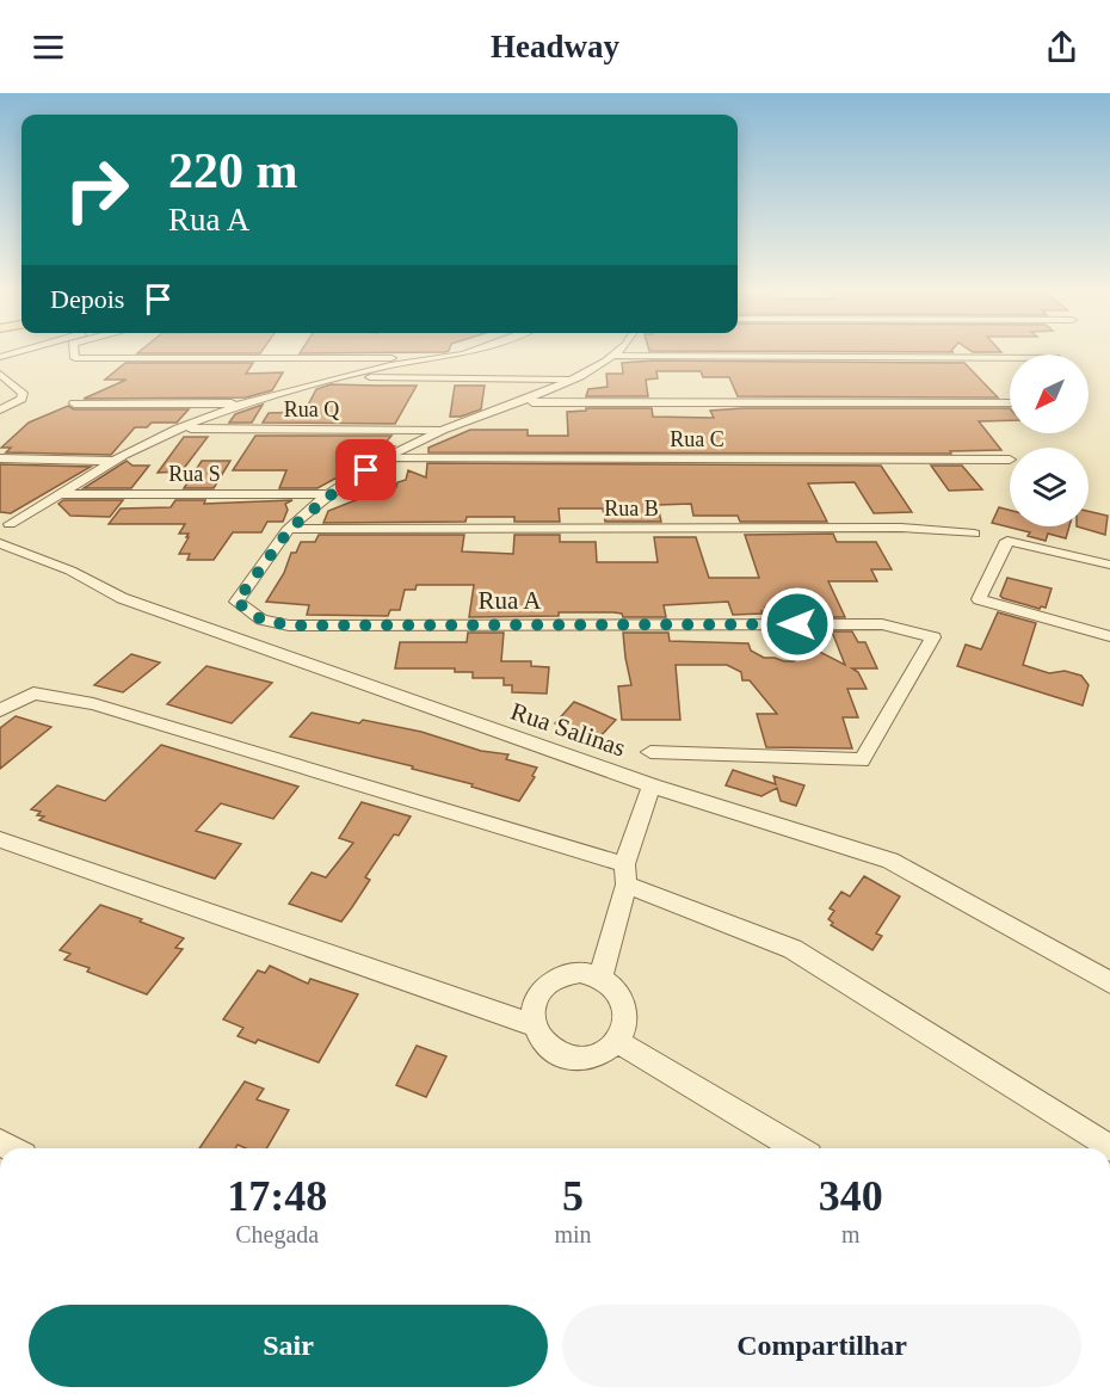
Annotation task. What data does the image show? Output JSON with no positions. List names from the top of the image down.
{
  "streets": {
    "street": [
      "Rua Q",
      "Rua C",
      "Rua S",
      "Rua B",
      "Rua A",
      "Rua Salinas"
    ]
  },
  "crossings": [
    ["Rua Q", "Rua A"],
    ["Rua C", "Rua A"],
    ["Rua S", "Rua A"],
    ["Rua B", "Rua A"]
  ],
  "north": "bottom left",
  "page": {
    "header": "Headway",
    "turn": ["220 m", "Rua A"],
    "then": "Depois",
    "eta": [
      "17:48",
      "Chegada",
      "5",
      "min",
      "340",
      "m"
    ],
    "buttons": ["Sair", "Compartilhar"]
  }
}
